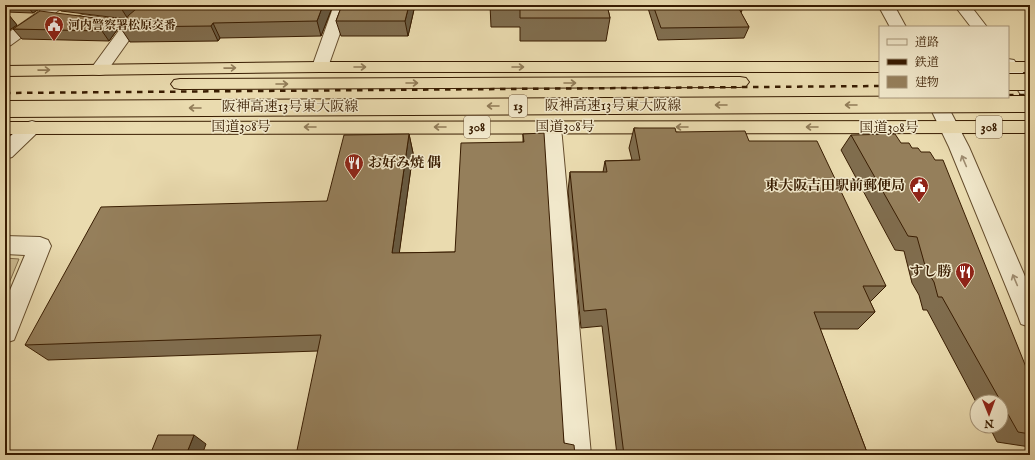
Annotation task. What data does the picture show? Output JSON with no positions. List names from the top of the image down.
{
  "streets": {
    "highway": [
      "13",
      "阪神高速13号東大阪線",
      "国道308号",
      "308"
    ]
  },
  "places": {
    "public building": ["河内警察署松原交番", "東大阪吉田駅前郵便局"],
    "restaurant": ["お好み焼 偶", "すし勝"]
  },
  "legend": ["道路", "鉄道", "建物"],
  "north": "bottom"
}
